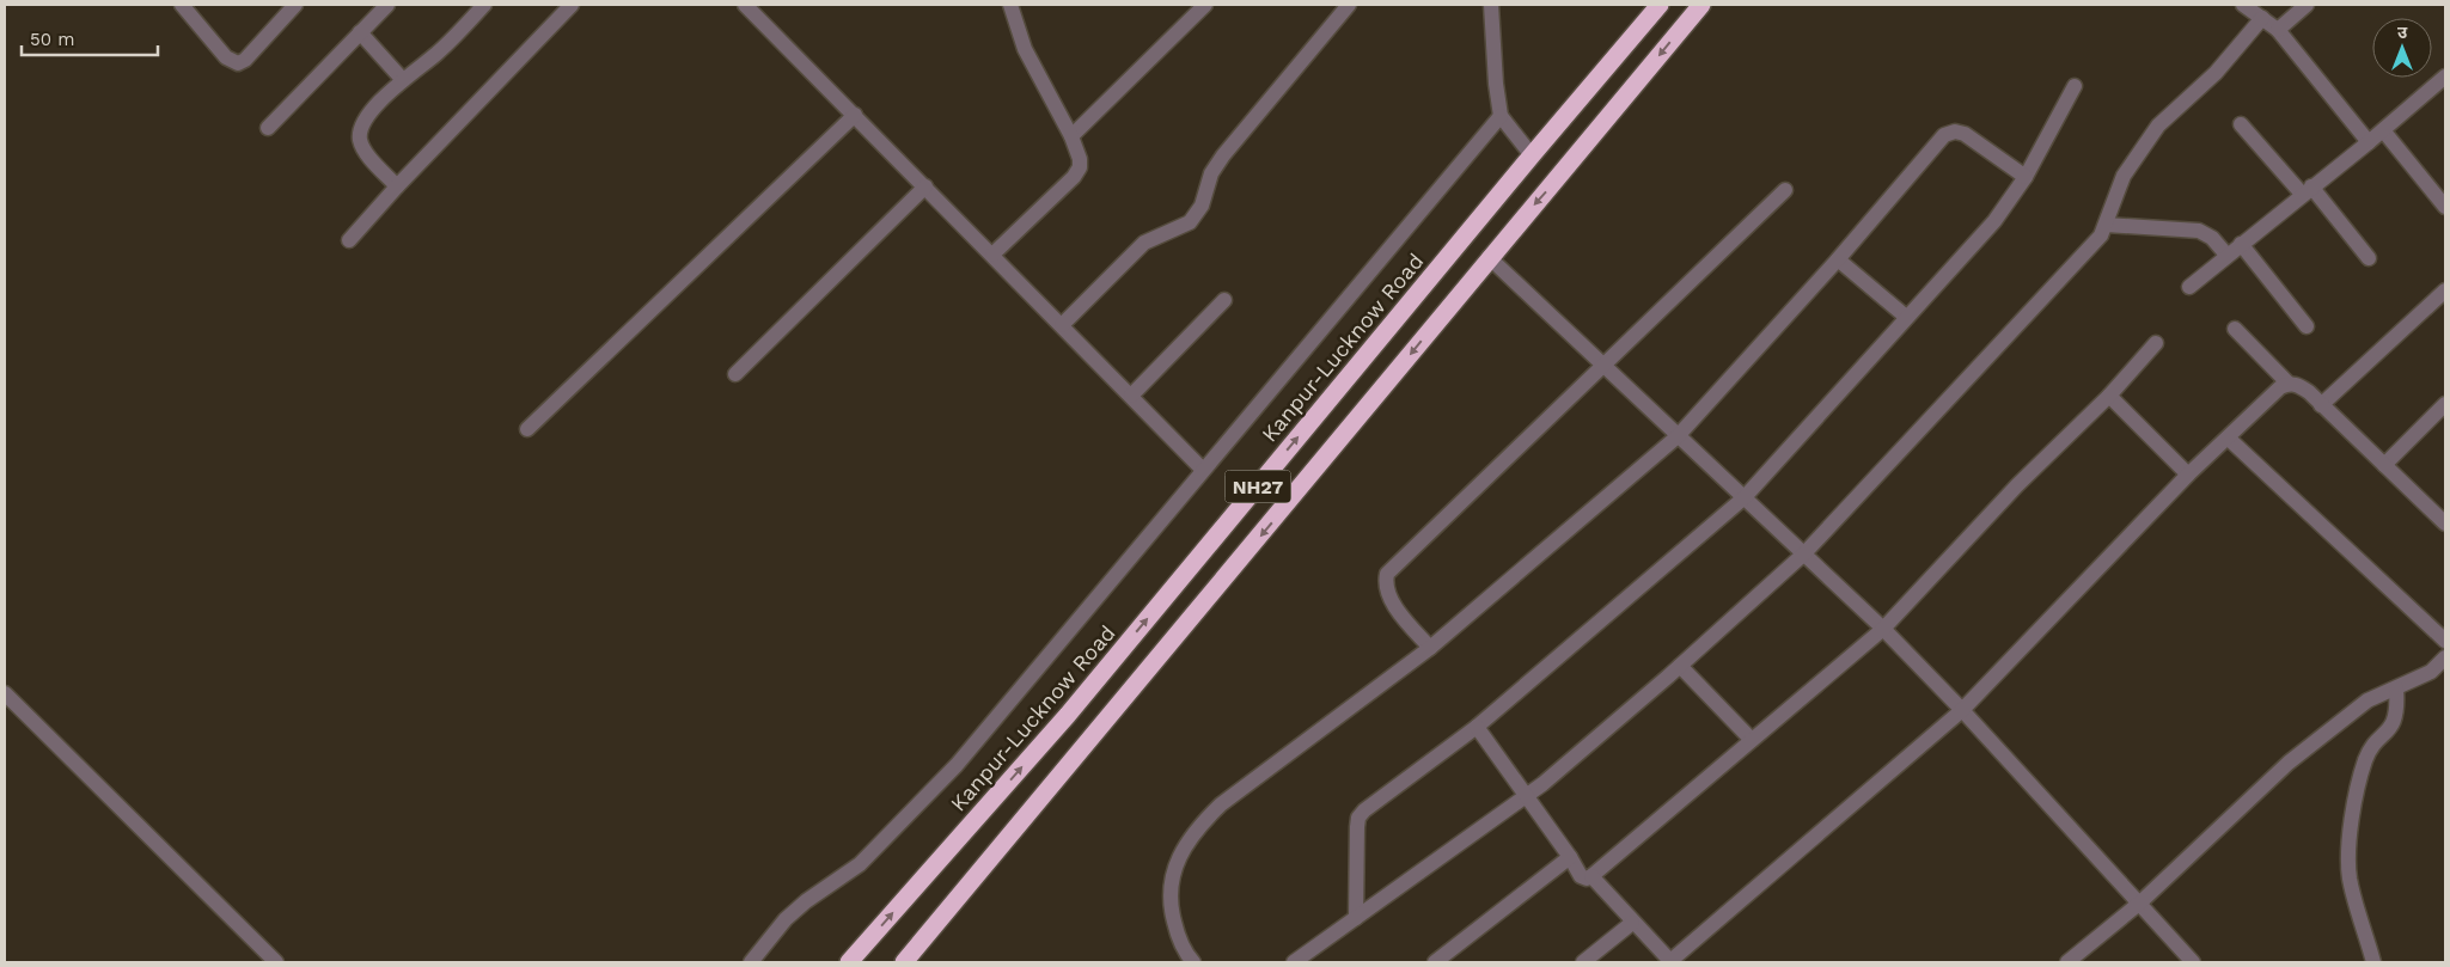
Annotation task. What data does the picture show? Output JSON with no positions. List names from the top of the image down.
{
  "streets": {
    "highway": ["Kanpur-Lucknow Road", "NH27"]
  },
  "scale_bar": "50 m",
  "north": "top"
}
